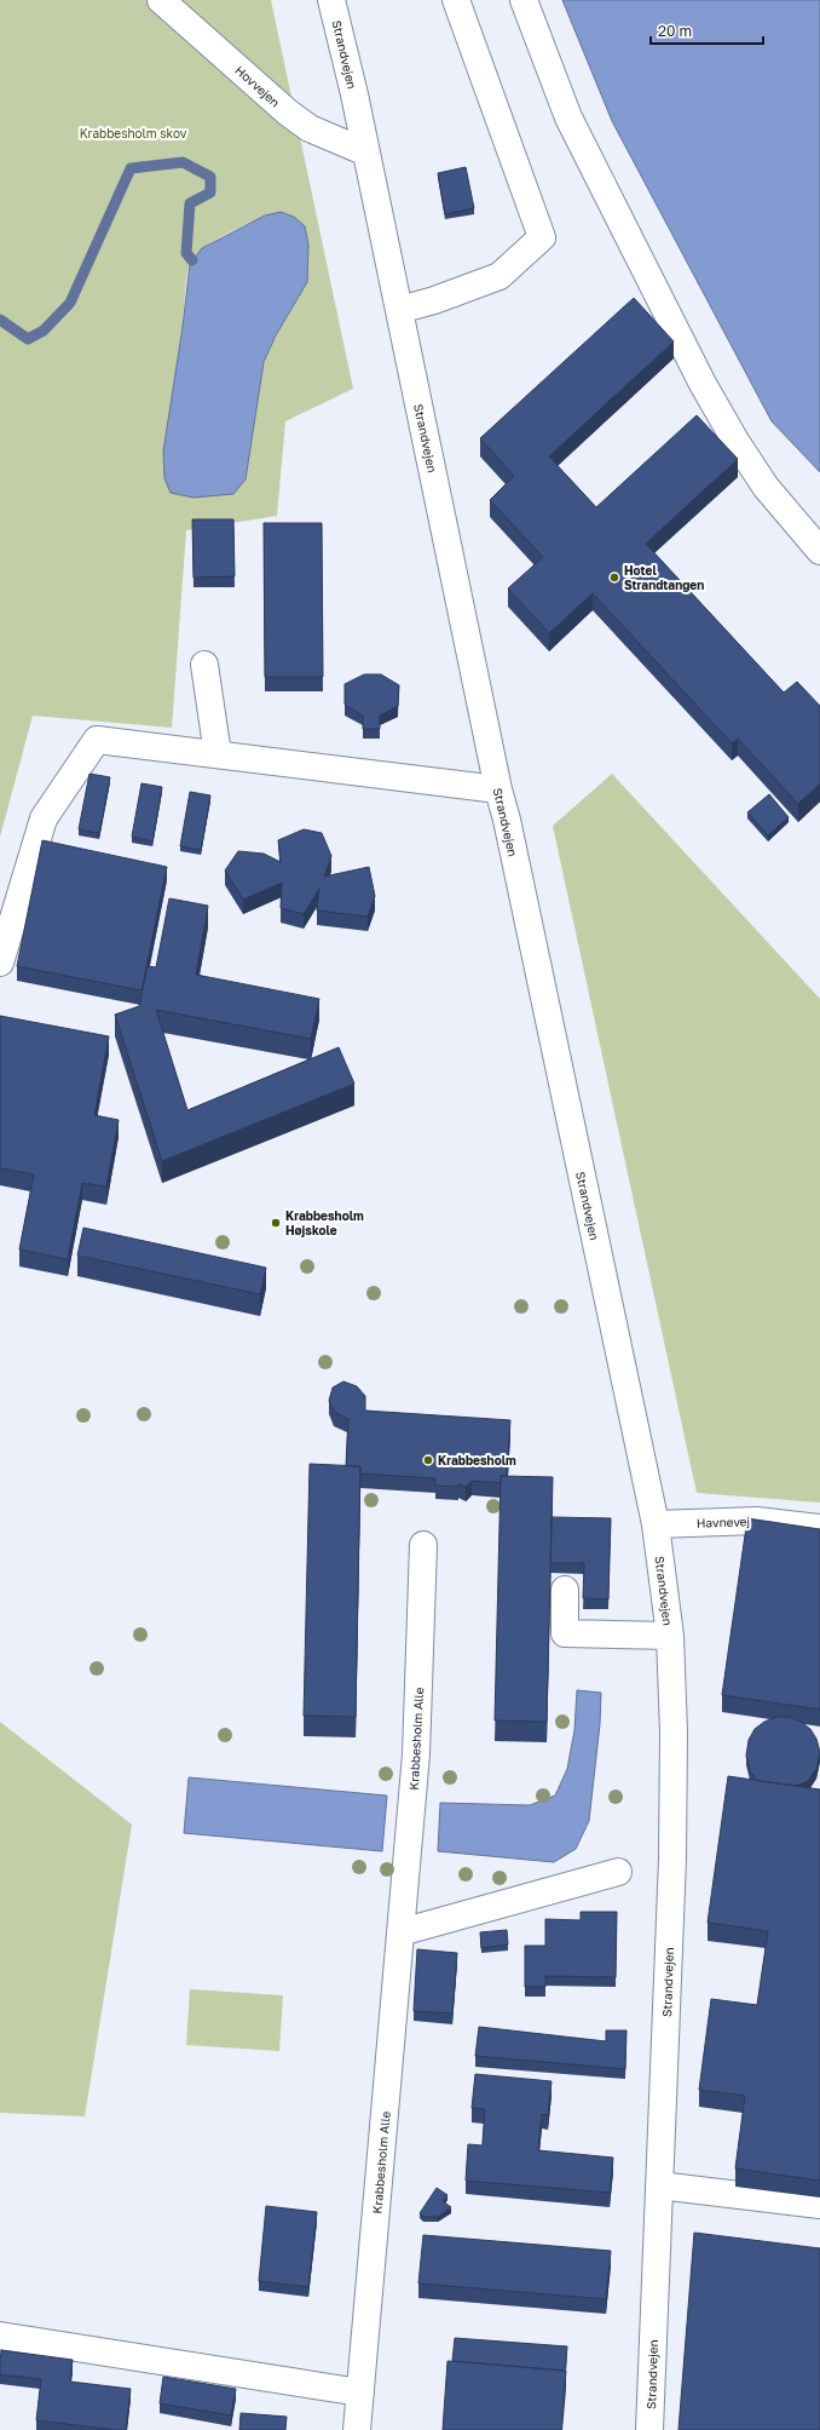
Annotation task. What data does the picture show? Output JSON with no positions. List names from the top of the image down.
{
  "streets": {
    "street": [
      "Strandvejen",
      "Hovvejen",
      "Havnevej",
      "Krabbesholm Alle"
    ]
  },
  "crossings": [
    ["Strandvejen", "Hovvejen"],
    ["Strandvejen", "Havnevej"]
  ],
  "parks": ["Krabbesholm skov"],
  "places": ["Hotel Strandtangen", "Krabbesholm Højskole", "Krabbesholm"],
  "scale_bar": "20 m"
}
